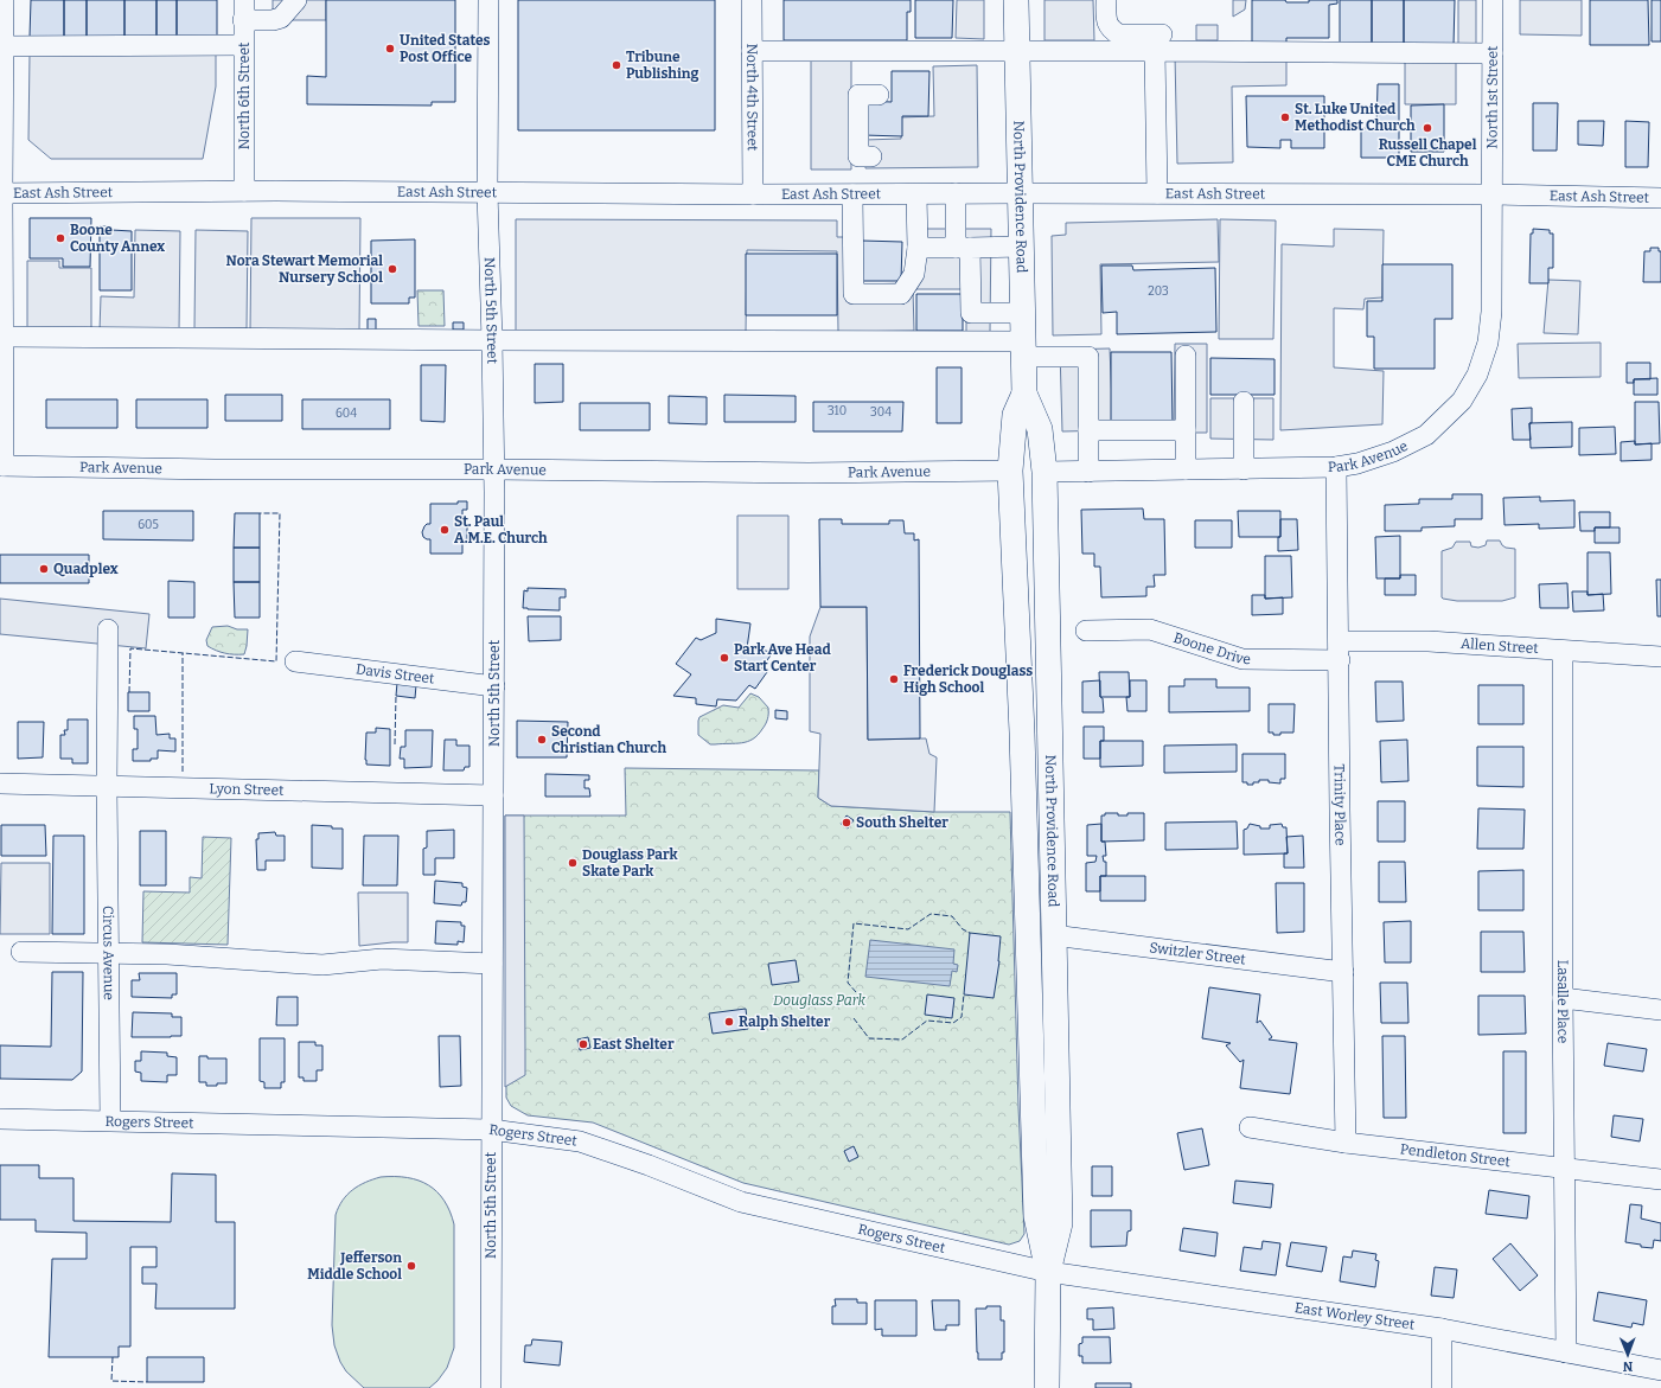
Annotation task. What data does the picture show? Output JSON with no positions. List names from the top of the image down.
{
  "streets": {
    "main road": ["North Providence Road"],
    "street": [
      "North 6th Street",
      "North 4th Street",
      "North 1st Street",
      "East Ash Street",
      "North 5th Street",
      "Park Avenue",
      "Allen Street",
      "Boone Drive",
      "Davis Street",
      "Lyon Street",
      "Trinity Place",
      "Circus Avenue",
      "Switzler Street",
      "Lasalle Place",
      "Rogers Street",
      "Pendleton Street",
      "East Worley Street"
    ]
  },
  "crossings": [
    ["North 6th Street", "East Ash Street"],
    ["North 4th Street", "East Ash Street"],
    ["North 1st Street", "East Ash Street"],
    ["North 1st Street", "Park Avenue"],
    ["East Ash Street", "North Providence Road"],
    ["East Ash Street", "North 5th Street"],
    ["East Ash Street", "Park Avenue"],
    ["North Providence Road", "Park Avenue"],
    ["North Providence Road", "Switzler Street"],
    ["North Providence Road", "Rogers Street"],
    ["North Providence Road", "East Worley Street"],
    ["North 5th Street", "Park Avenue"],
    ["North 5th Street", "Davis Street"],
    ["North 5th Street", "Lyon Street"],
    ["North 5th Street", "Rogers Street"],
    ["Park Avenue", "Trinity Place"],
    ["Allen Street", "Boone Drive"],
    ["Allen Street", "Trinity Place"],
    ["Allen Street", "Lasalle Place"],
    ["Boone Drive", "Trinity Place"],
    ["Lyon Street", "Circus Avenue"],
    ["Trinity Place", "Switzler Street"],
    ["Trinity Place", "Pendleton Street"],
    ["Circus Avenue", "Rogers Street"],
    ["Lasalle Place", "Pendleton Street"],
    ["Lasalle Place", "East Worley Street"],
    ["Rogers Street", "East Worley Street"]
  ],
  "parks": ["Douglass Park"],
  "places": [
    "United States Post Office",
    "Tribune Publishing",
    "St. Luke United Methodist Church",
    "Russell Chapel CME Church",
    "Boone County Annex",
    "Nora Stewart Memorial Nursery School",
    "St. Paul A.M.E. Church",
    "Quadplex",
    "Park Ave Head Start Center",
    "Frederick Douglass High School",
    "Second Christian Church",
    "South Shelter",
    "Douglass Park Skate Park",
    "Ralph Shelter",
    "East Shelter",
    "Jefferson Middle School"
  ],
  "house_numbers": [
    "203",
    "310",
    "304",
    "604",
    "605"
  ],
  "north": "bottom"
}
